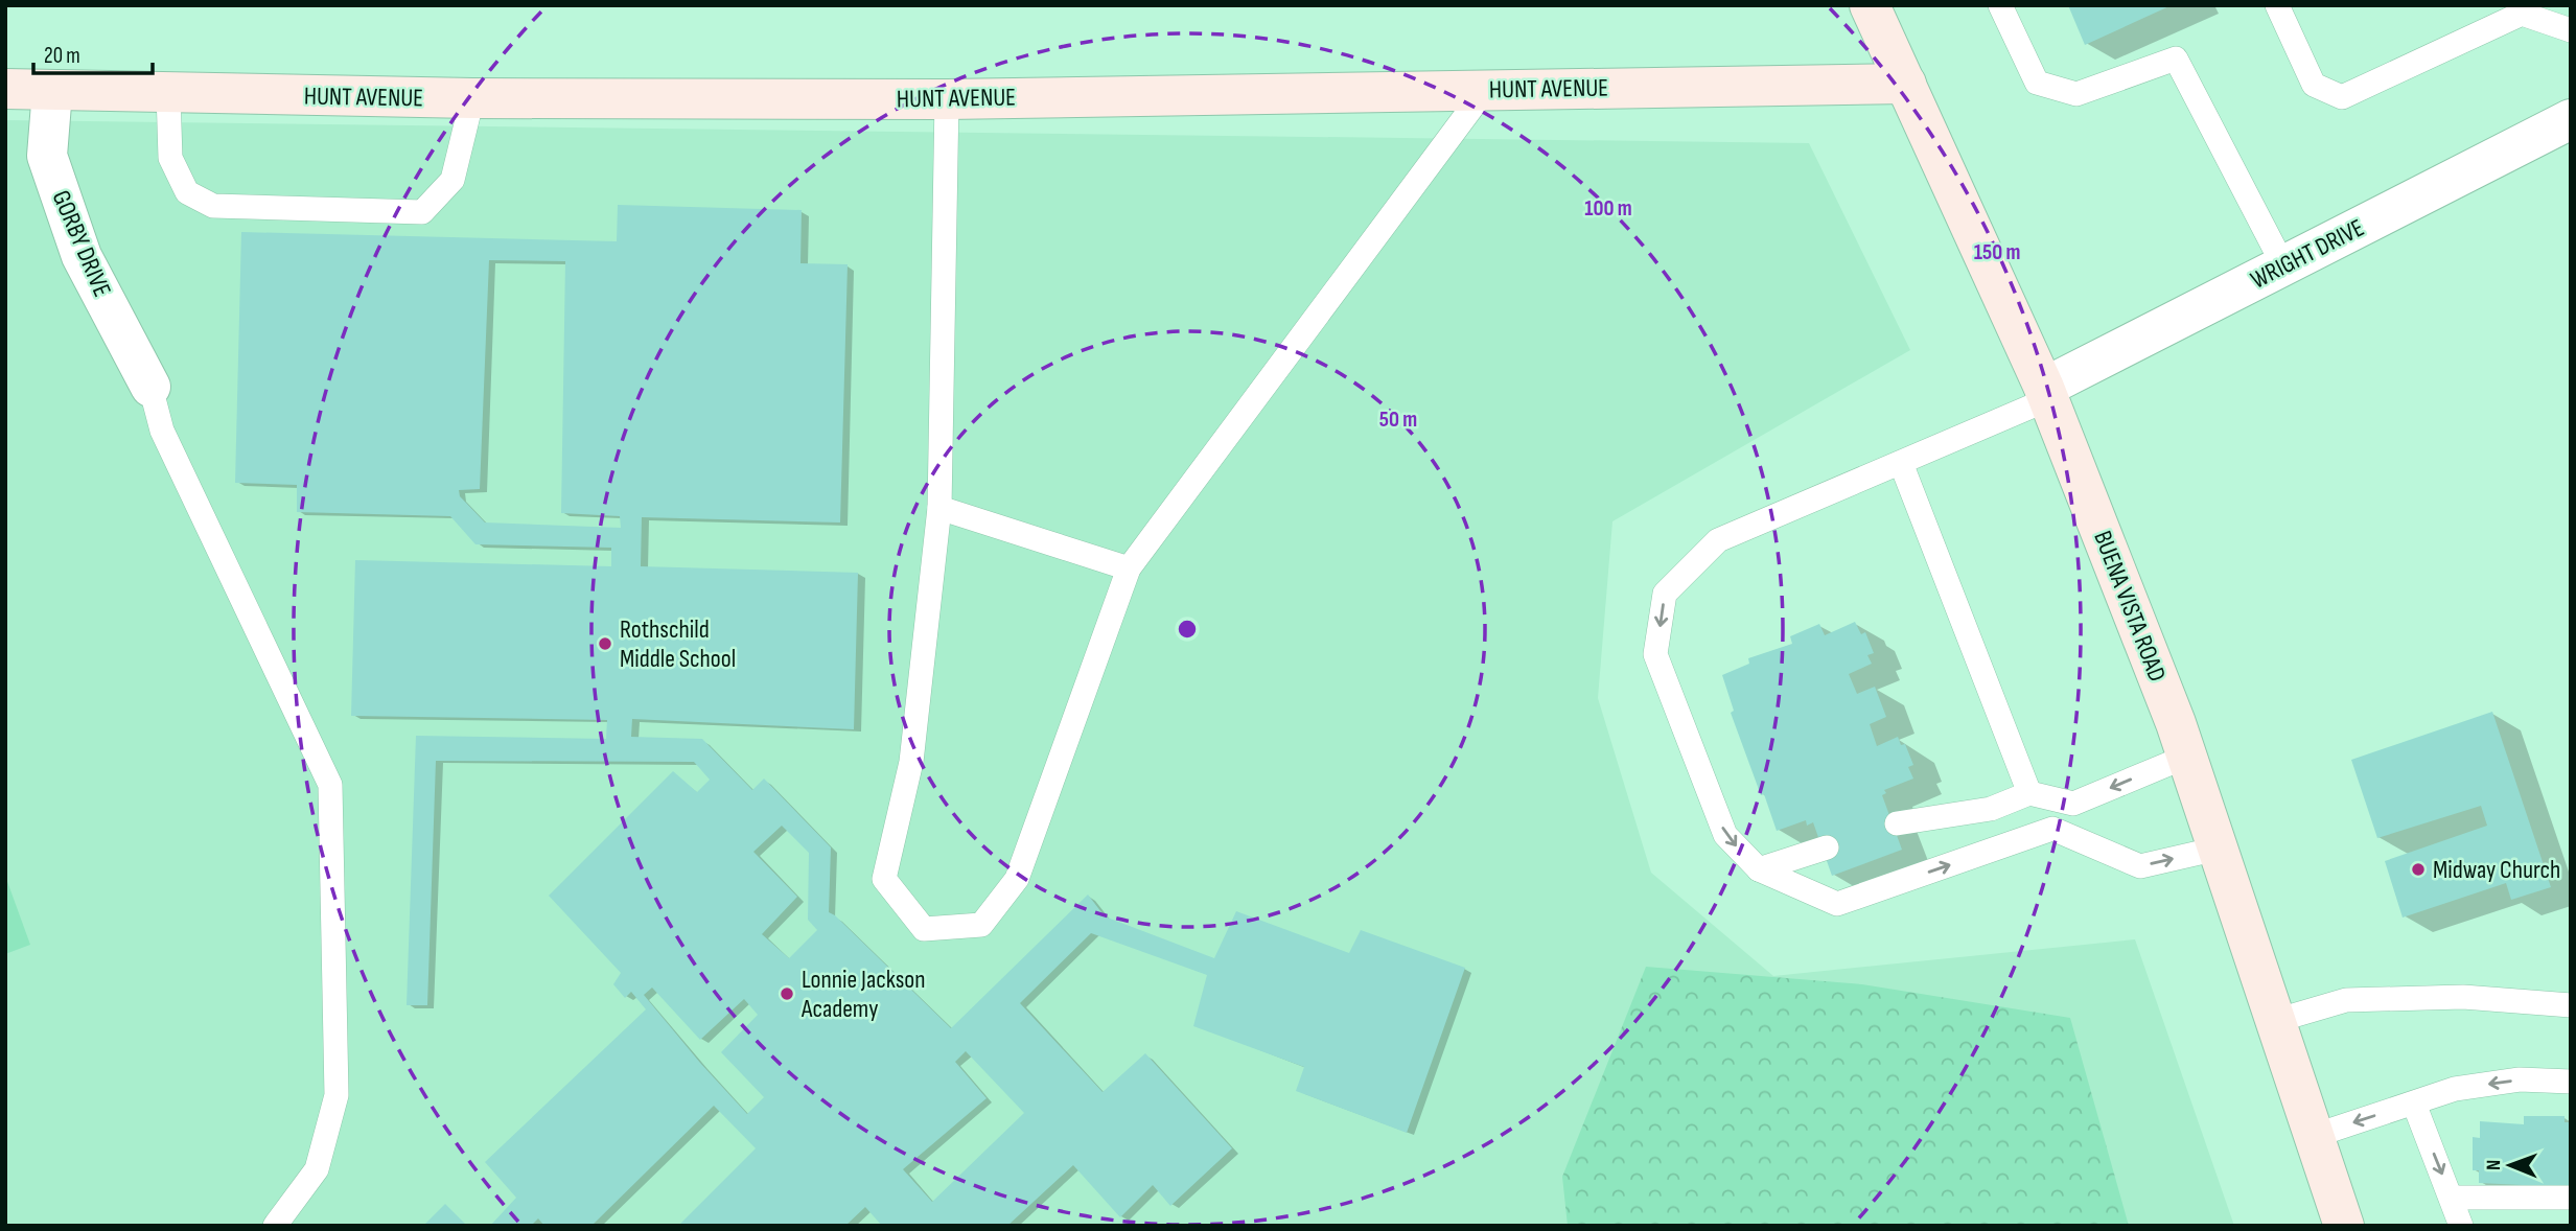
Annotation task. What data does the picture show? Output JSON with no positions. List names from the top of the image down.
{
  "streets": {
    "street": [
      "HUNT AVENUE",
      "GORBY DRIVE",
      "WRIGHT DRIVE",
      "BUENA VISTA ROAD"
    ]
  },
  "crossings": [
    ["HUNT AVENUE", "GORBY DRIVE"],
    ["HUNT AVENUE", "BUENA VISTA ROAD"],
    ["WRIGHT DRIVE", "BUENA VISTA ROAD"]
  ],
  "places": ["Rothschild Middle School", "Midway Church", "Lonnie Jackson Academy"],
  "scale_bar": "20 m",
  "north": "left",
  "rings": ["100 m", "150 m", "50 m"]
}
